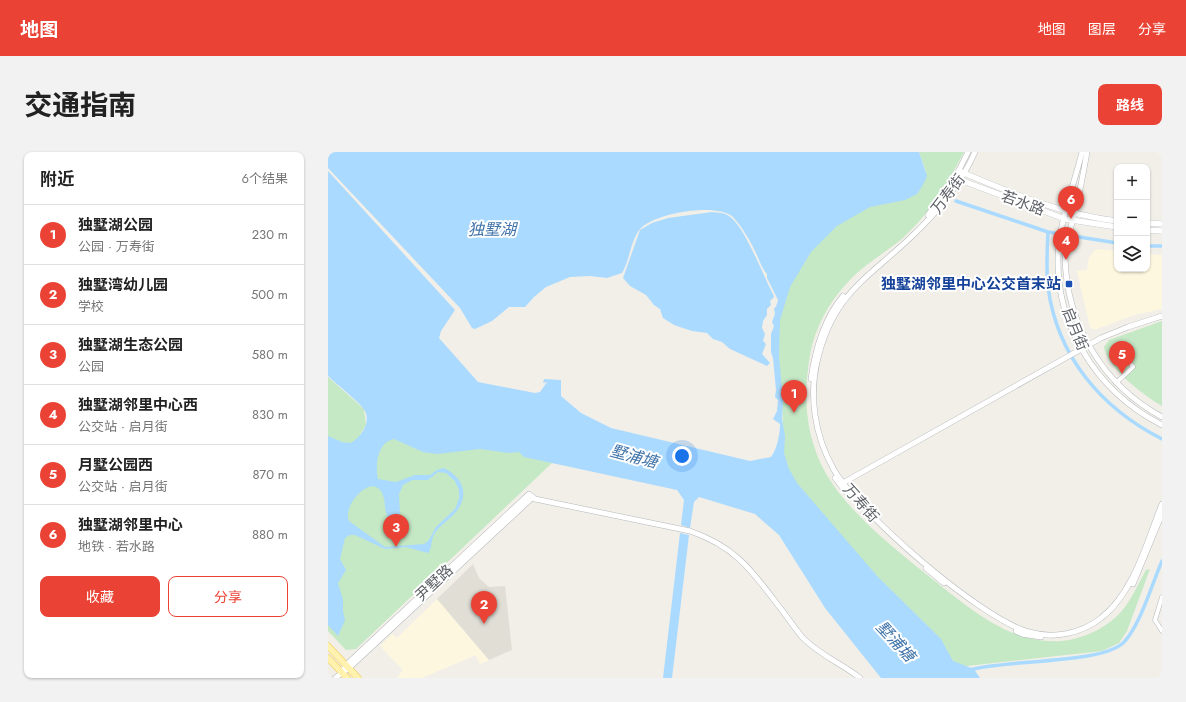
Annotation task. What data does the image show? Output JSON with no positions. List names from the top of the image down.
{
  "streets": {
    "main road": ["若水路"],
    "street": ["万寿街", "启月街", "尹墅路"]
  },
  "crossings": [
    ["万寿街", "若水路"],
    ["若水路", "启月街"]
  ],
  "water": ["独墅湖", "墅浦塘"],
  "places": {
    "transit": ["独墅湖邻里中心公交首末站"]
  },
  "page": {
    "header": "地图",
    "nav": ["地图", "图层", "分享"],
    "title": "交通指南",
    "buttons": [
      "路线",
      ["收藏", "分享"]
    ],
    "heading": ["附近", "6个结果"],
    "map_buttons": ["+", "−"],
    "pins": [
      "6",
      "4",
      "5",
      "1",
      "3",
      "2"
    ],
    "list": [
      {
        "mark": "1",
        "name": "独墅湖公园",
        "note": "公园 · 万寿街",
        "value": "230 m"
      },
      {
        "mark": "2",
        "name": "独墅湾幼儿园",
        "note": "学校",
        "value": "500 m"
      },
      {
        "mark": "3",
        "name": "独墅湖生态公园",
        "note": "公园",
        "value": "580 m"
      },
      {
        "mark": "4",
        "name": "独墅湖邻里中心西",
        "note": "公交站 · 启月街",
        "value": "830 m"
      },
      {
        "mark": "5",
        "name": "月墅公园西",
        "note": "公交站 · 启月街",
        "value": "870 m"
      },
      {
        "mark": "6",
        "name": "独墅湖邻里中心",
        "note": "地铁 · 若水路",
        "value": "880 m"
      }
    ]
  }
}
